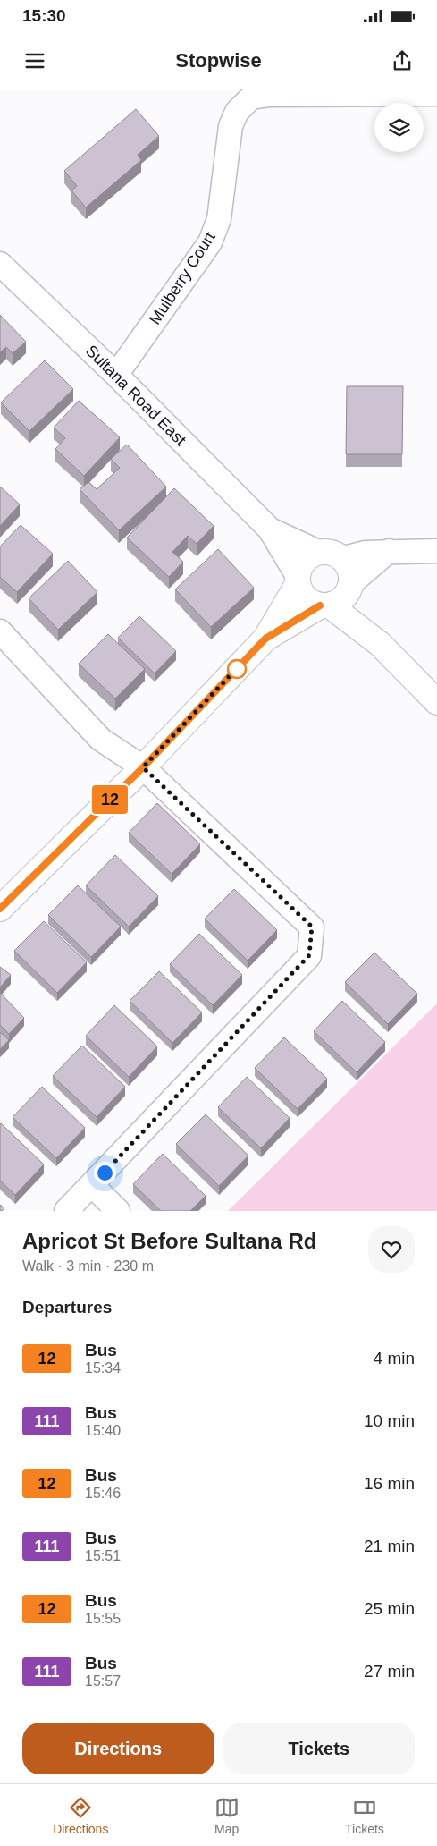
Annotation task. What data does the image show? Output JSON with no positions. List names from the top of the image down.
{
  "streets": {
    "street": ["Mulberry Court", "Sultana Road East"]
  },
  "crossings": [
    ["Mulberry Court", "Sultana Road East"]
  ],
  "lines": ["bus line 12"],
  "page": {
    "status": "15:30",
    "header": "Stopwise",
    "on_map": "12",
    "heading": [
      ["Apricot St Before Sultana Rd", "Walk · 3 min · 230 m"],
      "Departures"
    ],
    "list": [
      {
        "mark": "12",
        "name": "Bus",
        "note": "15:34",
        "value": "4 min"
      },
      {
        "mark": "111",
        "name": "Bus",
        "note": "15:40",
        "value": "10 min"
      },
      {
        "mark": "12",
        "name": "Bus",
        "note": "15:46",
        "value": "16 min"
      },
      {
        "mark": "111",
        "name": "Bus",
        "note": "15:51",
        "value": "21 min"
      },
      {
        "mark": "12",
        "name": "Bus",
        "note": "15:55",
        "value": "25 min"
      },
      {
        "mark": "111",
        "name": "Bus",
        "note": "15:57",
        "value": "27 min"
      }
    ],
    "buttons": ["Directions", "Tickets"],
    "tabs": ["Directions", "Map", "Tickets"]
  }
}
